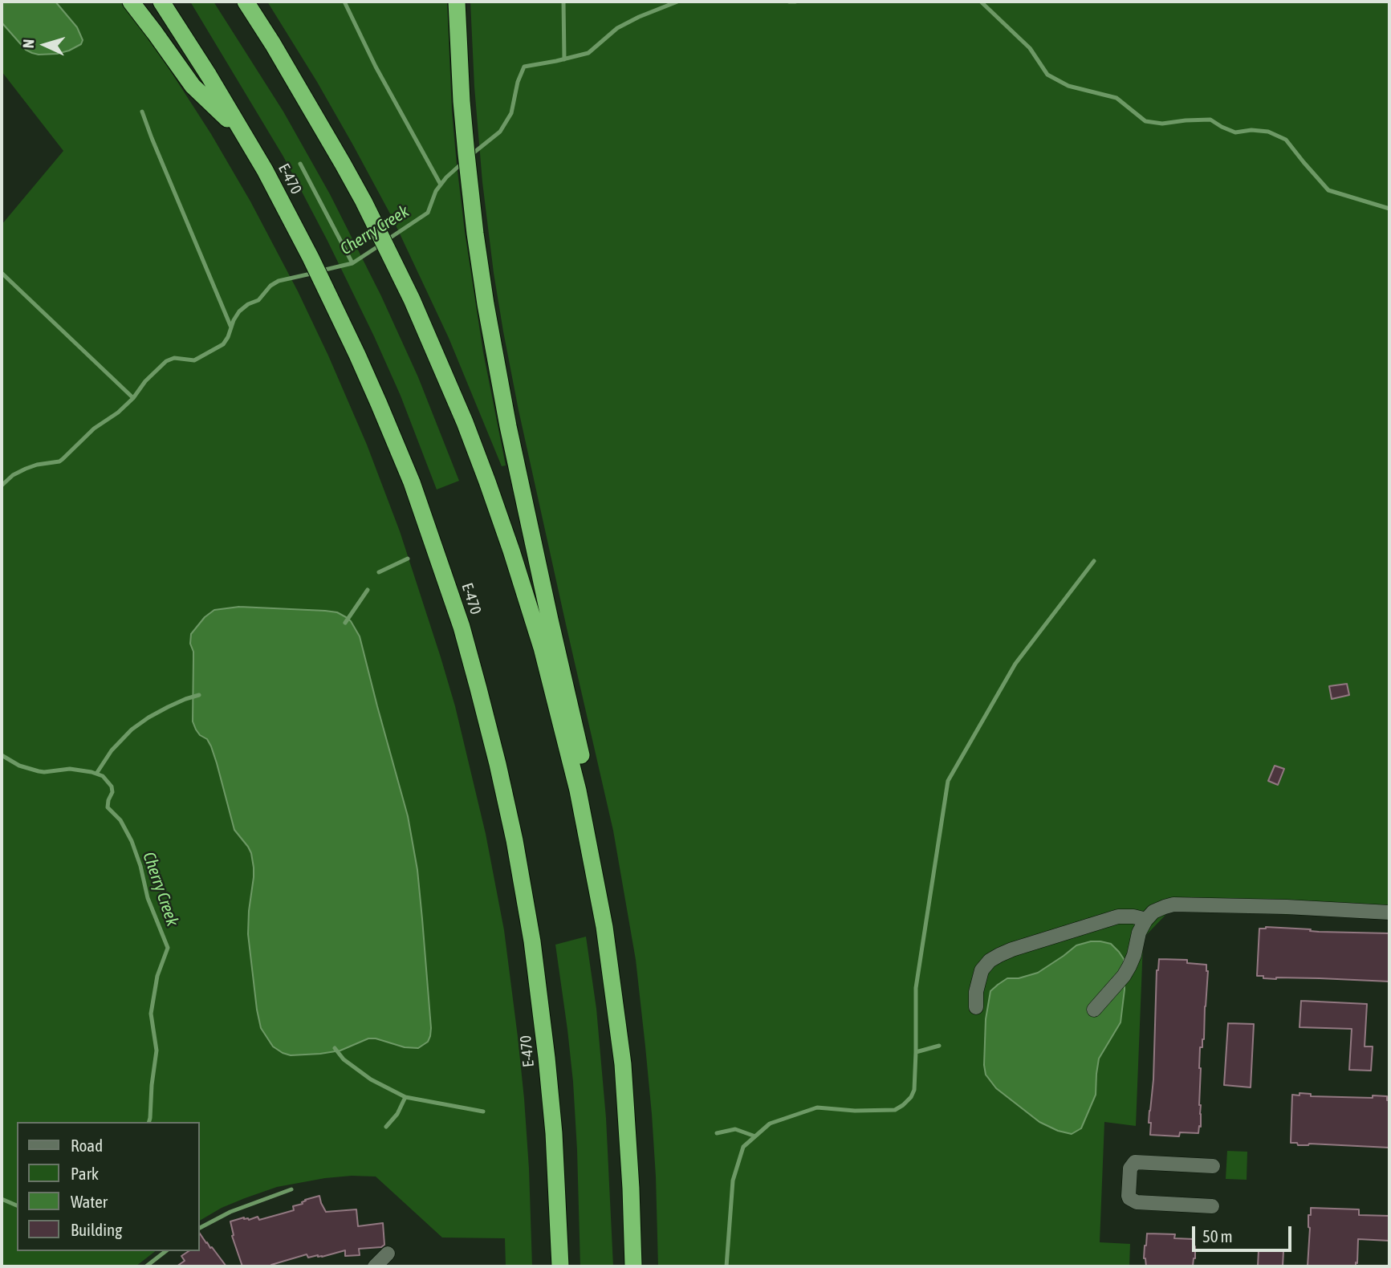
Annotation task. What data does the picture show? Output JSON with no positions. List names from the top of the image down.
{
  "streets": {
    "highway": ["E-470"]
  },
  "water": ["Cherry Creek"],
  "legend": [
    "Road",
    "Park",
    "Water",
    "Building"
  ],
  "scale_bar": "50 m",
  "north": "left"
}
